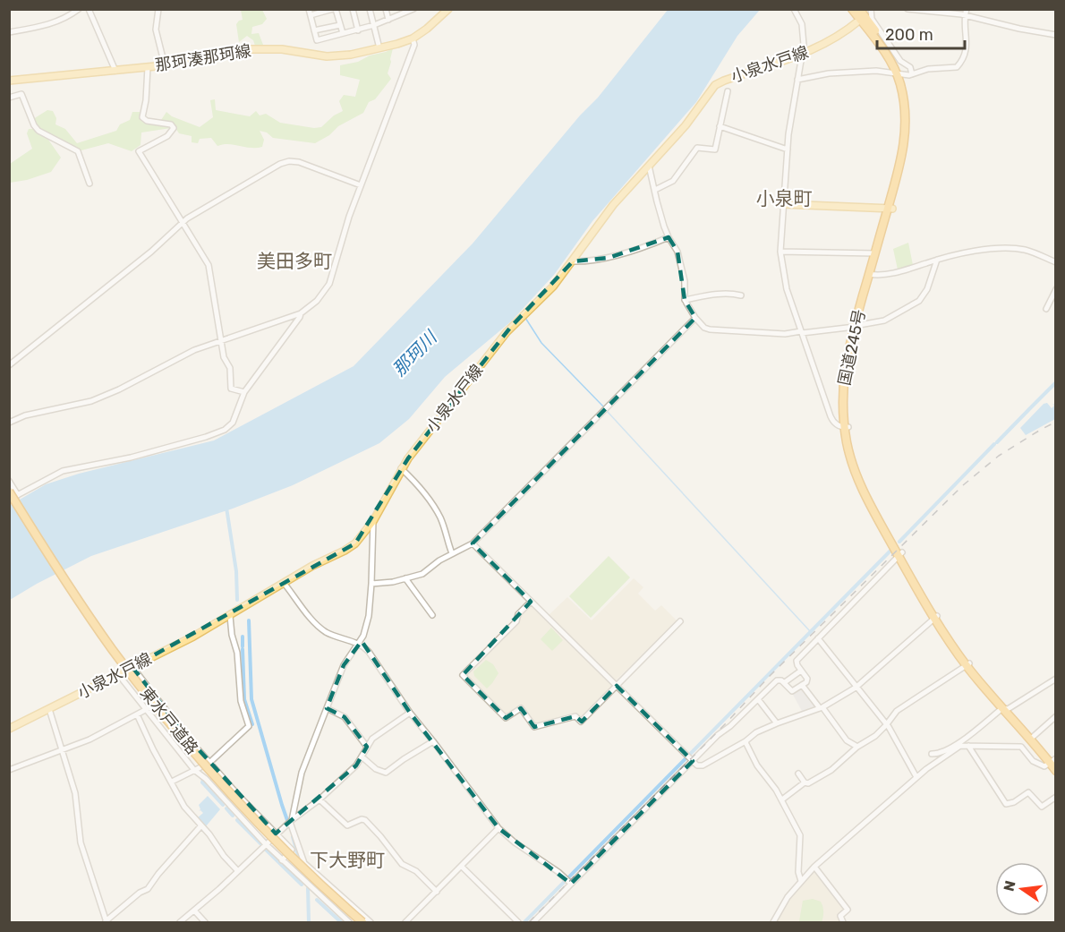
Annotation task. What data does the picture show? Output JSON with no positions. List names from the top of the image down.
{
  "streets": {
    "highway": ["国道245号", "東水戸道路"],
    "main road": ["那珂湊那珂線", "小泉水戸線"]
  },
  "crossings": [
    ["小泉水戸線", "国道245号"]
  ],
  "districts": ["小泉町", "美田多町", "下大野町"],
  "water": ["那珂川"],
  "scale_bar": "200 m",
  "north": "left"
}
